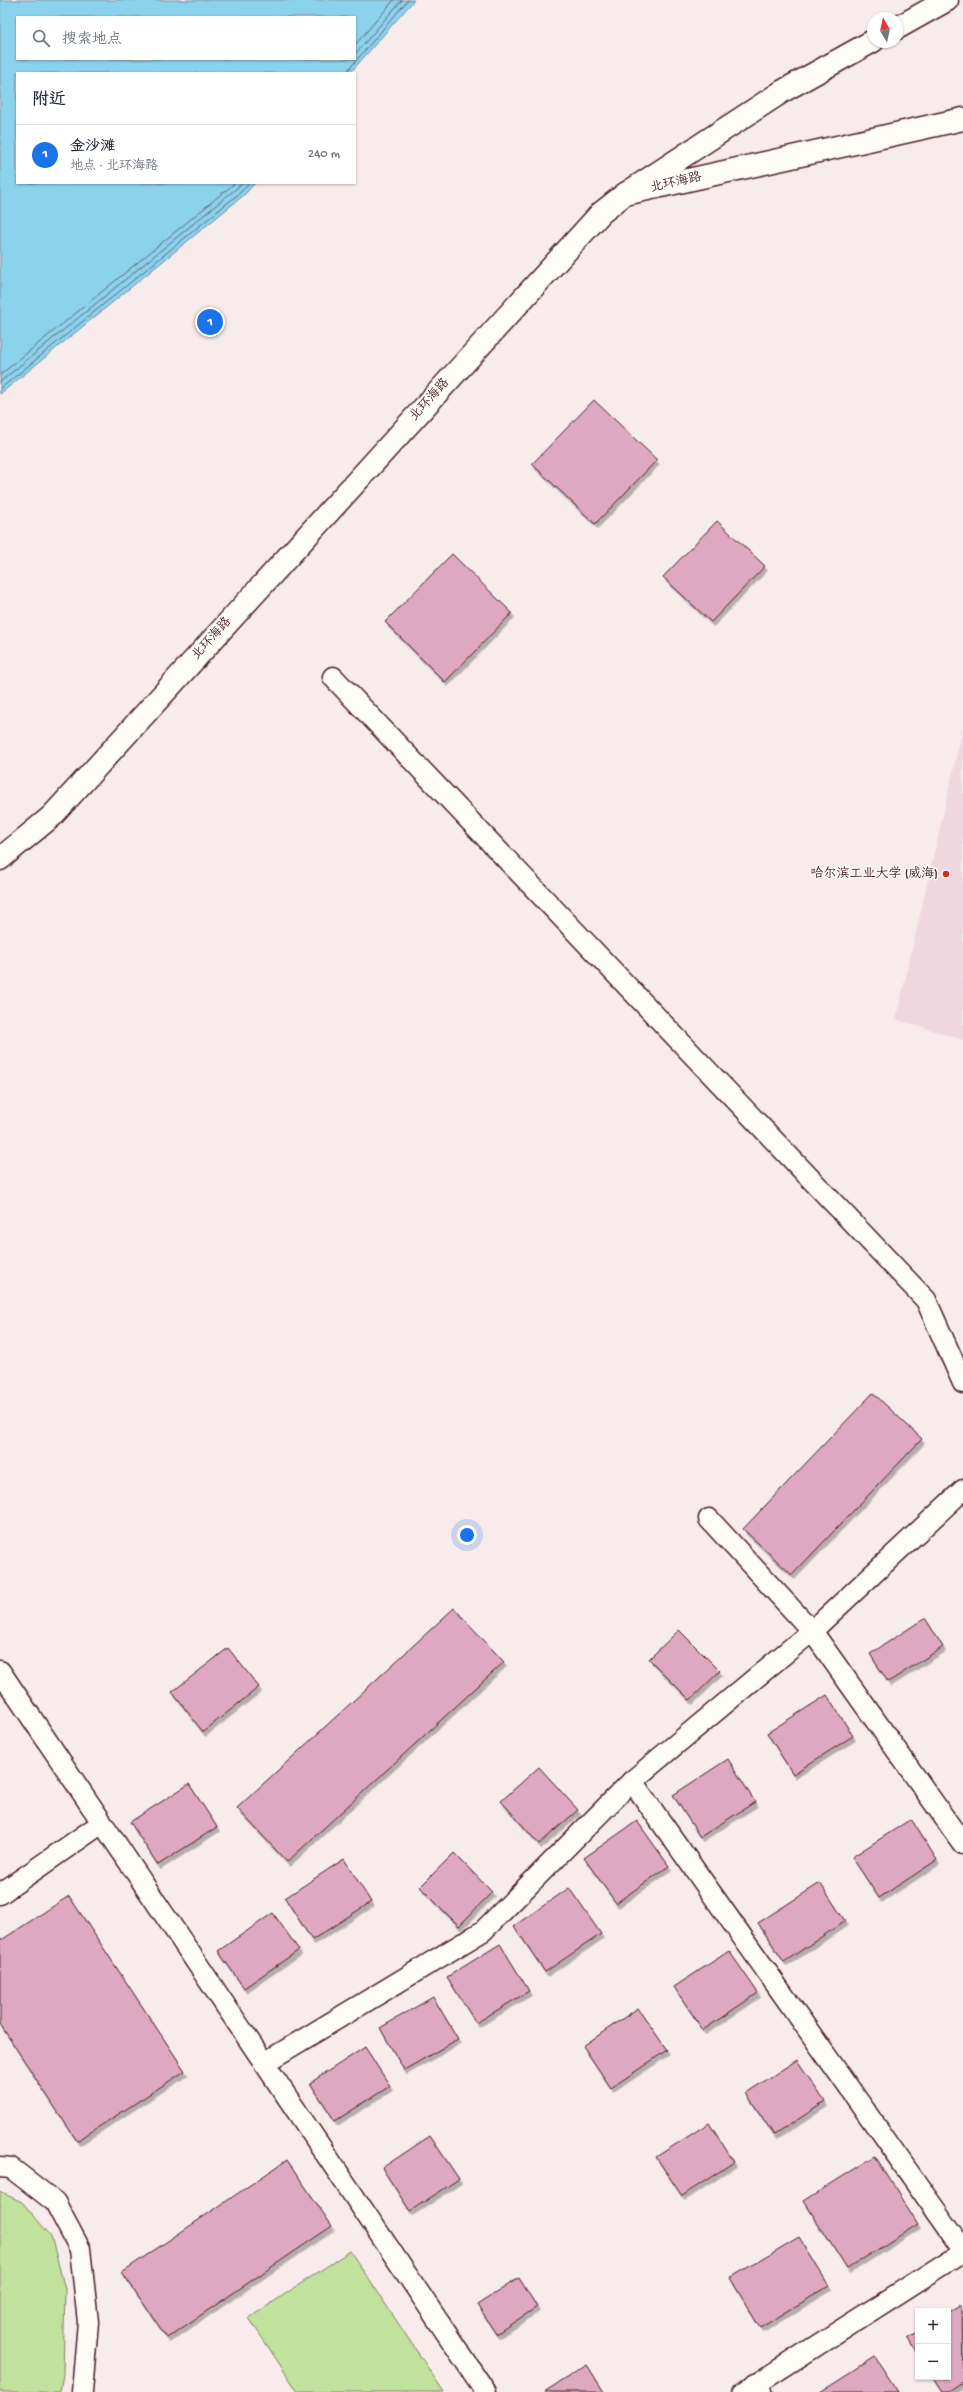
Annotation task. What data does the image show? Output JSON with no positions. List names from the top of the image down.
{
  "streets": {
    "main road": ["北环海路"]
  },
  "places": ["哈尔滨工业大学 (威海)"],
  "north": "top",
  "page": {
    "search": "搜索地点",
    "heading": "附近",
    "list": [
      {
        "mark": "1",
        "name": "金沙滩",
        "note": "地点 · 北环海路",
        "value": "240 m"
      }
    ],
    "pins": "1",
    "map_buttons": ["+", "−"]
  }
}
